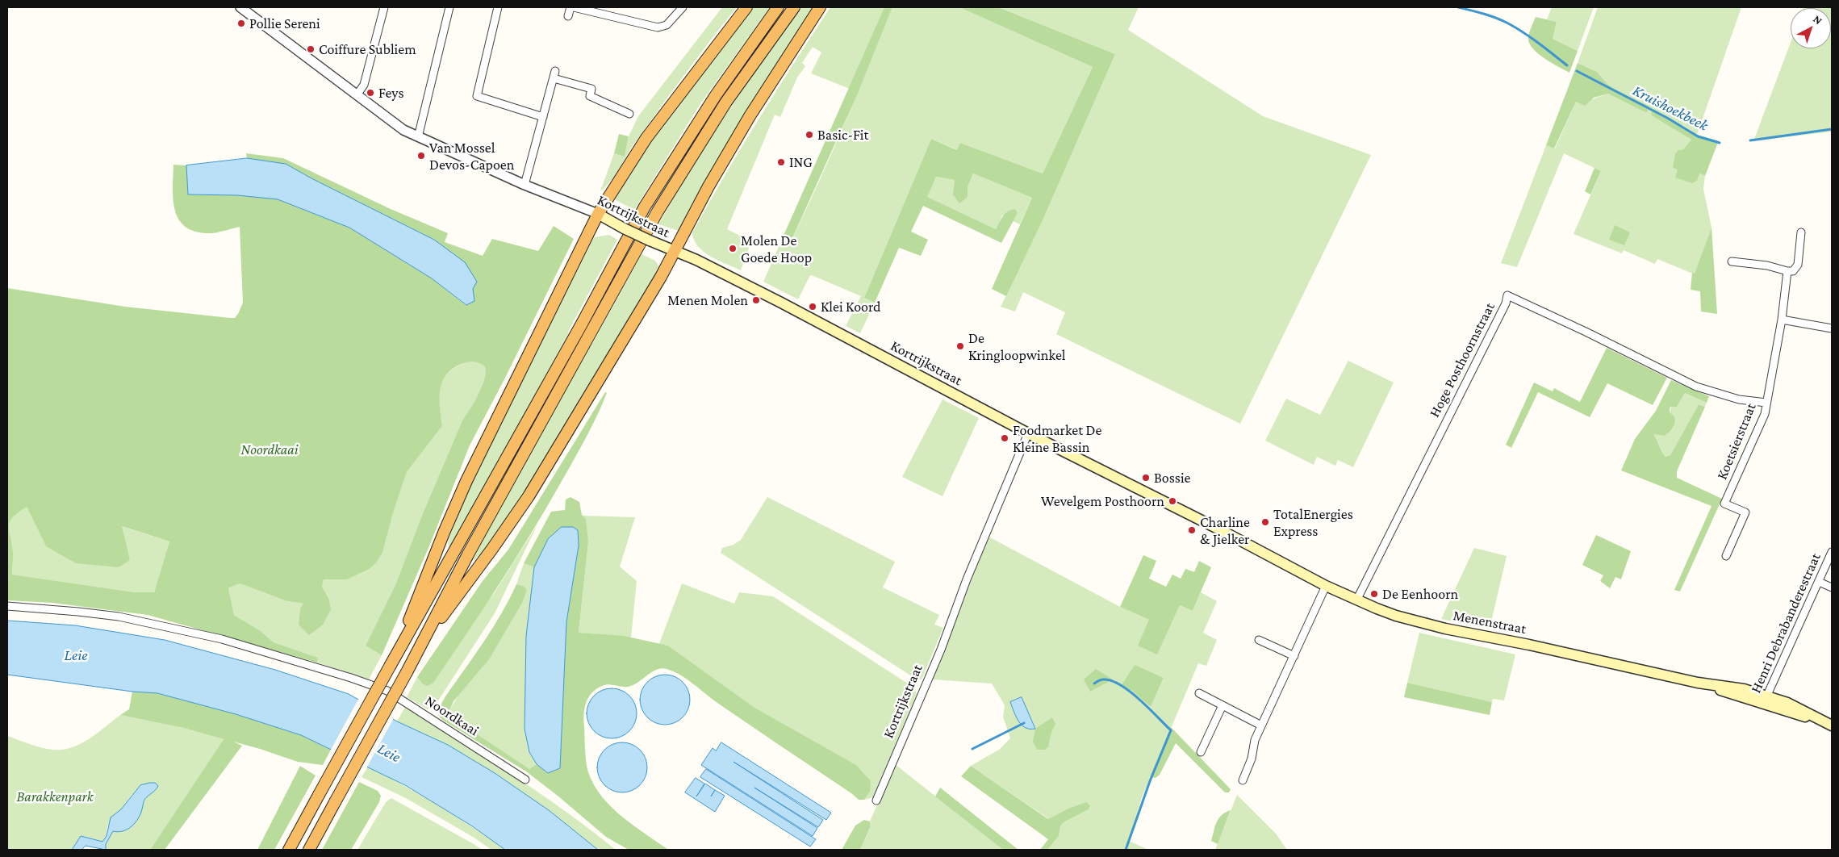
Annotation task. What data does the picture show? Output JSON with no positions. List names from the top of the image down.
{
  "streets": {
    "main road": ["Kortrijkstraat", "Menenstraat"],
    "street": [
      "Hoge Posthoornstraat",
      "Koetsierstraat",
      "Henri Debrabanderestraat",
      "Noordkaai"
    ]
  },
  "crossings": [
    ["Kortrijkstraat", "Menenstraat"],
    ["Hoge Posthoornstraat", "Koetsierstraat"],
    ["Hoge Posthoornstraat", "Menenstraat"],
    ["Menenstraat", "Henri Debrabanderestraat"]
  ],
  "water": ["Kruishoekbeek", "Leie"],
  "parks": ["Noordkaai", "Barakkenpark"],
  "places": [
    "Pollie Sereni",
    "Coiffure Subliem",
    "Feys",
    "Basic-Fit",
    "Van Mossel Devos-Capoen",
    "ING",
    "Molen De Goede Hoop",
    "Menen Molen",
    "Klei Koord",
    "De Kringloopwinkel",
    "Foodmarket De Kleine Bassin",
    "Bossie",
    "Wevelgem Posthoorn",
    "TotalEnergies Express",
    "Charline & Jielker",
    "De Eenhoorn"
  ],
  "north": "top right"
}
